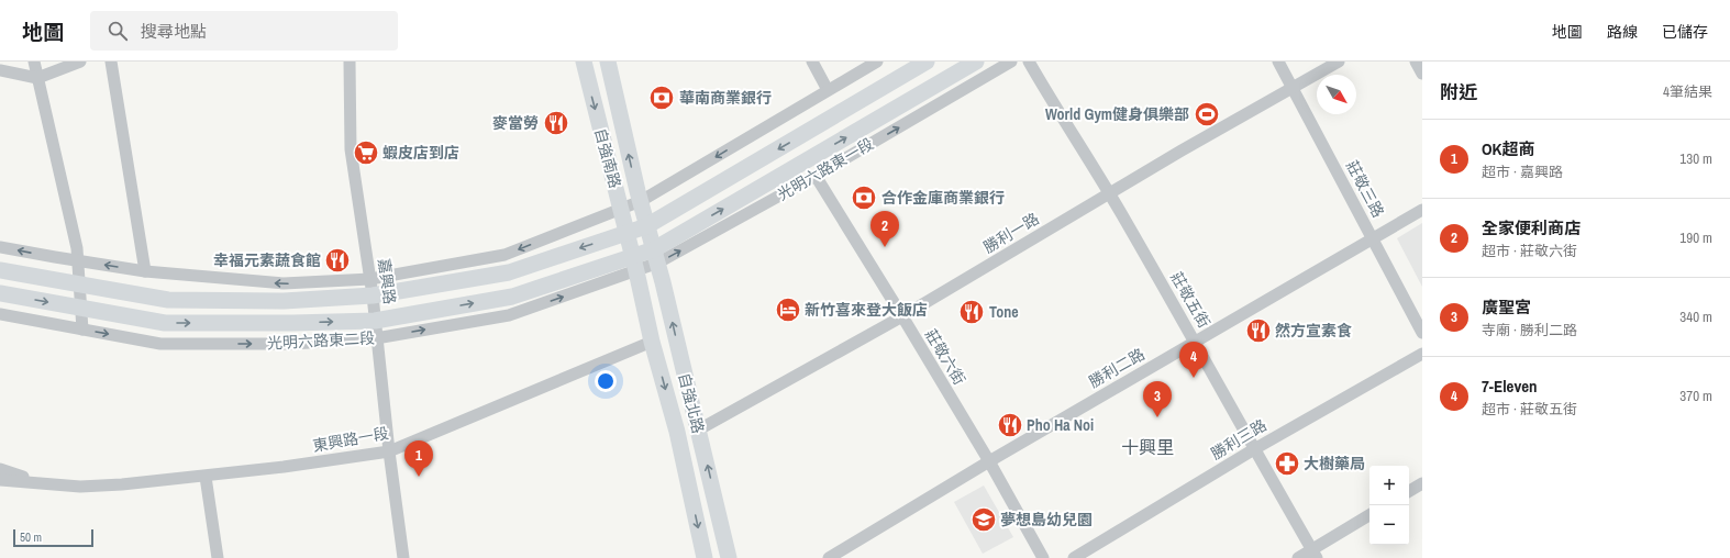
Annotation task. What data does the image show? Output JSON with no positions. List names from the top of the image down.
{
  "streets": {
    "main road": [
      "自強南路",
      "光明六路東一段",
      "光明六路東二段",
      "自強北路"
    ],
    "street": [
      "莊敬三路",
      "勝利一路",
      "嘉興路",
      "莊敬五街",
      "莊敬六街",
      "勝利二路",
      "東興路一段",
      "勝利三路"
    ]
  },
  "crossings": [
    ["自強南路", "光明六路東一段"],
    ["自強南路", "光明六路東二段"],
    ["自強南路", "自強北路"],
    ["光明六路東一段", "光明六路東二段"],
    ["光明六路東一段", "莊敬六街"],
    ["光明六路東一段", "自強北路"],
    ["莊敬三路", "勝利一路"],
    ["莊敬三路", "勝利二路"],
    ["勝利一路", "莊敬五街"],
    ["勝利一路", "莊敬六街"],
    ["勝利一路", "自強北路"],
    ["嘉興路", "光明六路東二段"],
    ["嘉興路", "東興路一段"],
    ["莊敬五街", "勝利二路"],
    ["莊敬五街", "勝利三路"],
    ["光明六路東二段", "自強北路"],
    ["莊敬六街", "勝利二路"],
    ["自強北路", "東興路一段"]
  ],
  "districts": ["十興里"],
  "places": {
    "bank": ["華南商業銀行", "合作金庫商業銀行"],
    "sports": ["World Gym健身俱樂部"],
    "restaurant": [
      "麥當勞",
      "幸福元素蔬食館",
      "Tone",
      "然方宣素食",
      "Pho Ha Noi"
    ],
    "supermarket": ["蝦皮店到店"],
    "hotel": ["新竹喜來登大飯店"],
    "pharmacy": ["大樹藥局"],
    "school or university": ["夢想島幼兒園"]
  },
  "scale_bar": "50 m",
  "north": "bottom right",
  "page": {
    "header": "地圖",
    "search": "搜尋地點",
    "nav": ["地圖", "路線", "已儲存"],
    "heading": ["附近", "4筆結果"],
    "list": [
      {
        "mark": "1",
        "name": "OK超商",
        "note": "超市 · 嘉興路",
        "value": "130 m"
      },
      {
        "mark": "2",
        "name": "全家便利商店",
        "note": "超市 · 莊敬六街",
        "value": "190 m"
      },
      {
        "mark": "3",
        "name": "廣聖宮",
        "note": "寺廟 · 勝利二路",
        "value": "340 m"
      },
      {
        "mark": "4",
        "name": "7-Eleven",
        "note": "超市 · 莊敬五街",
        "value": "370 m"
      }
    ],
    "pins": [
      "2",
      "4",
      "3",
      "1"
    ],
    "map_buttons": ["+", "−"],
    "scale": "50 m"
  }
}
